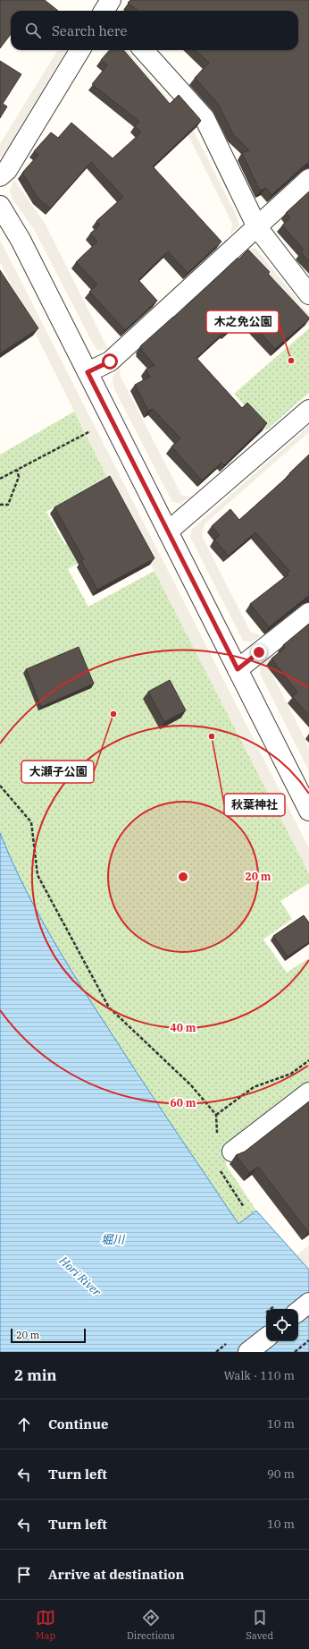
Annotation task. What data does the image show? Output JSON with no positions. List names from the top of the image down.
{
  "water": ["堀川", "Hori River"],
  "places": ["木之免公園", "大瀬子公園", "秋葉神社"],
  "scale_bar": "20 m",
  "page": {
    "search": "Search here",
    "scale": "20 m",
    "heading": ["2 min", "Walk · 110 m"],
    "list": [
      ["Continue", "10 m"],
      ["Turn left", "90 m"],
      ["Turn left", "10 m"],
      "Arrive at destination"
    ],
    "nav": ["Map", "Directions", "Saved"]
  },
  "rings": ["20 m", "40 m", "60 m"]
}
